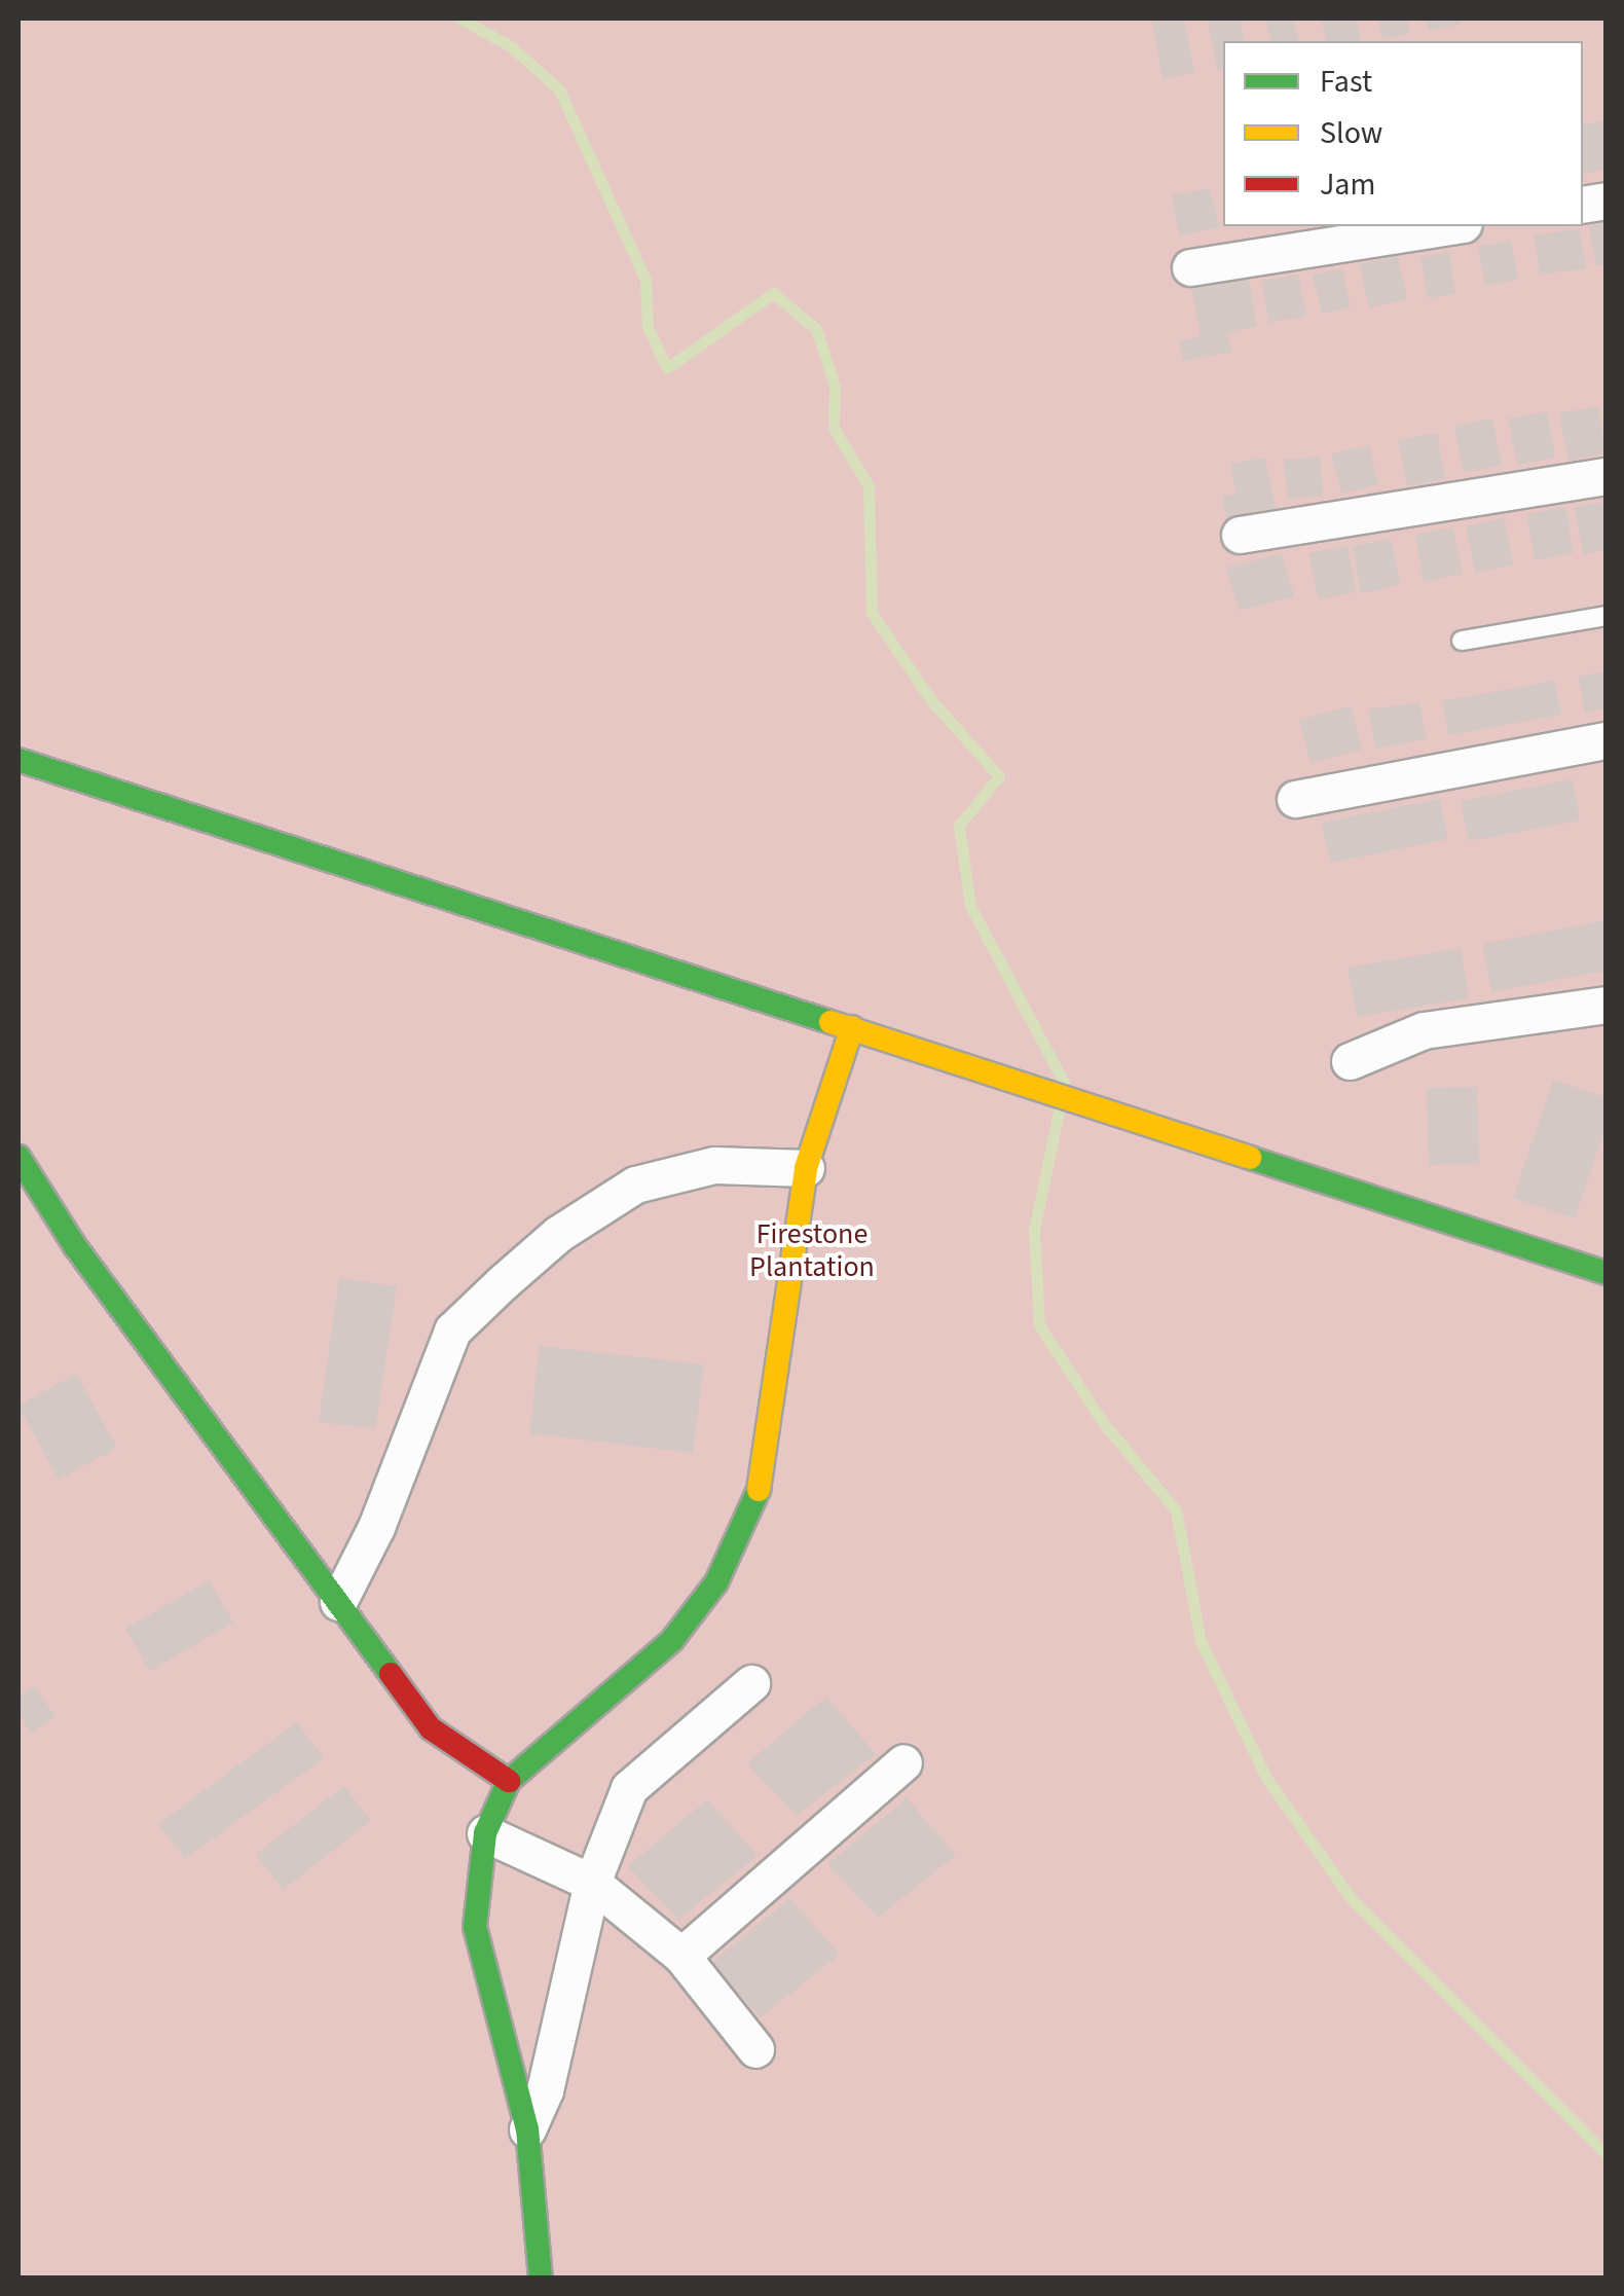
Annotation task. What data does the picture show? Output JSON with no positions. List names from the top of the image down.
{
  "parks": ["Firestone Plantation"],
  "legend": ["Fast", "Slow", "Jam"]
}
